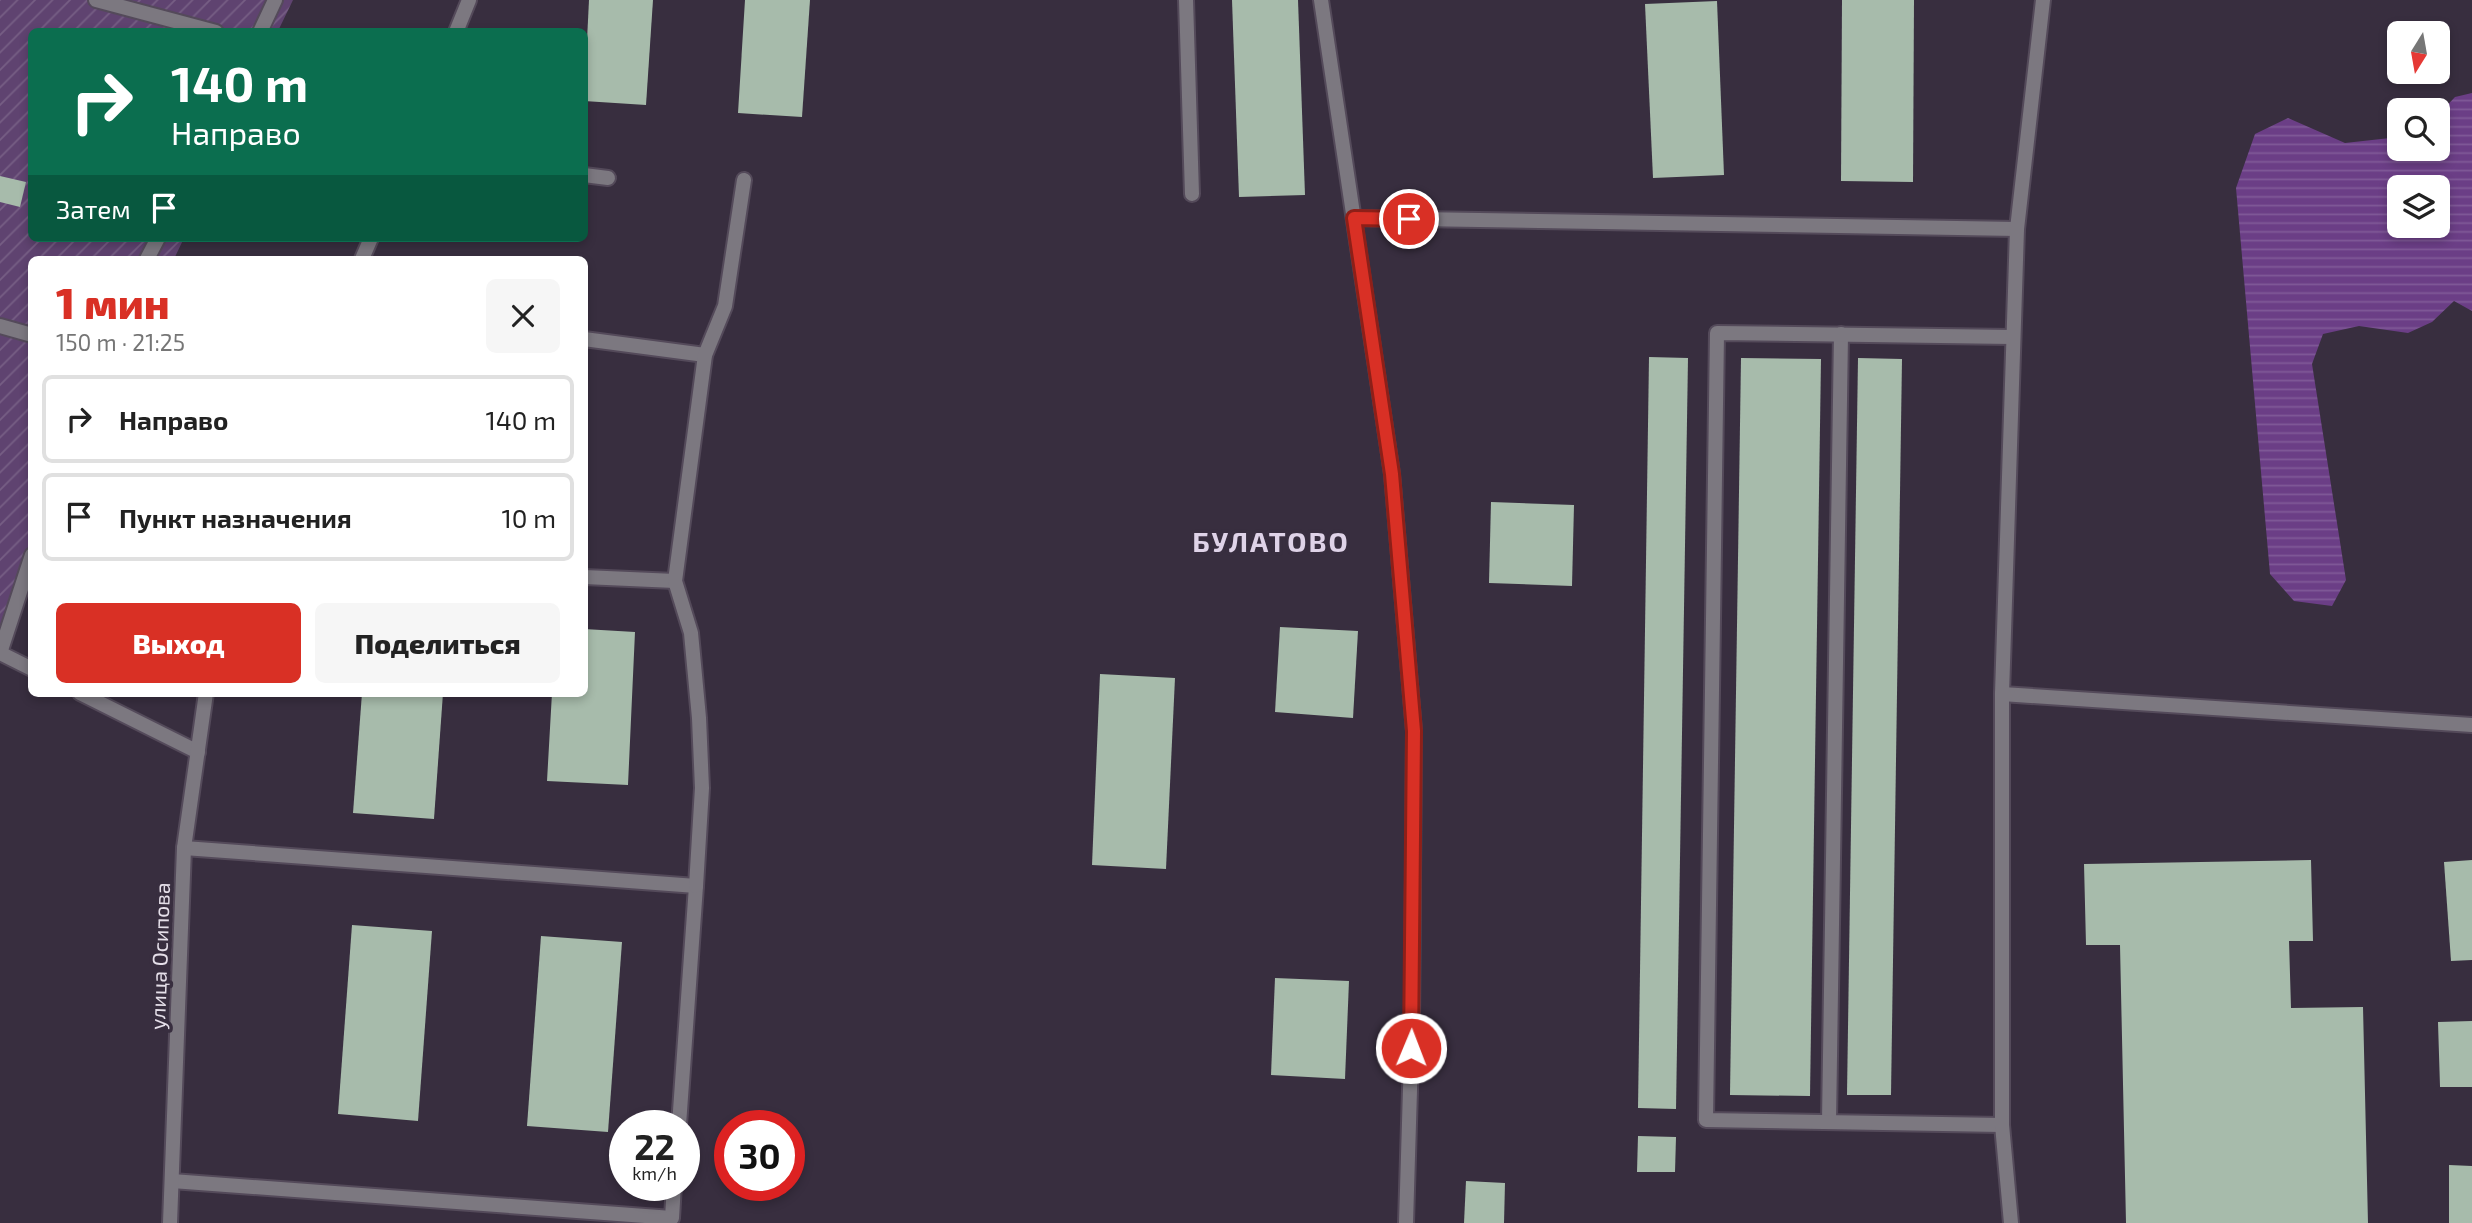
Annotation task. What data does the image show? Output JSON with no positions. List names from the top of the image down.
{
  "streets": {
    "street": ["улица Осипова"]
  },
  "districts": ["БУЛАТОВО"],
  "north": "bottom",
  "page": {
    "turn": ["140 m", "Направо"],
    "then": "Затем",
    "heading": ["1 мин", "150 m · 21:25"],
    "list": [
      {
        "name": "Направо",
        "value": "140 m"
      },
      {
        "name": "Пункт назначения",
        "value": "10 m"
      }
    ],
    "buttons": ["Выход", "Поделиться"],
    "speed": "22 km/h",
    "limit": "30"
  }
}
